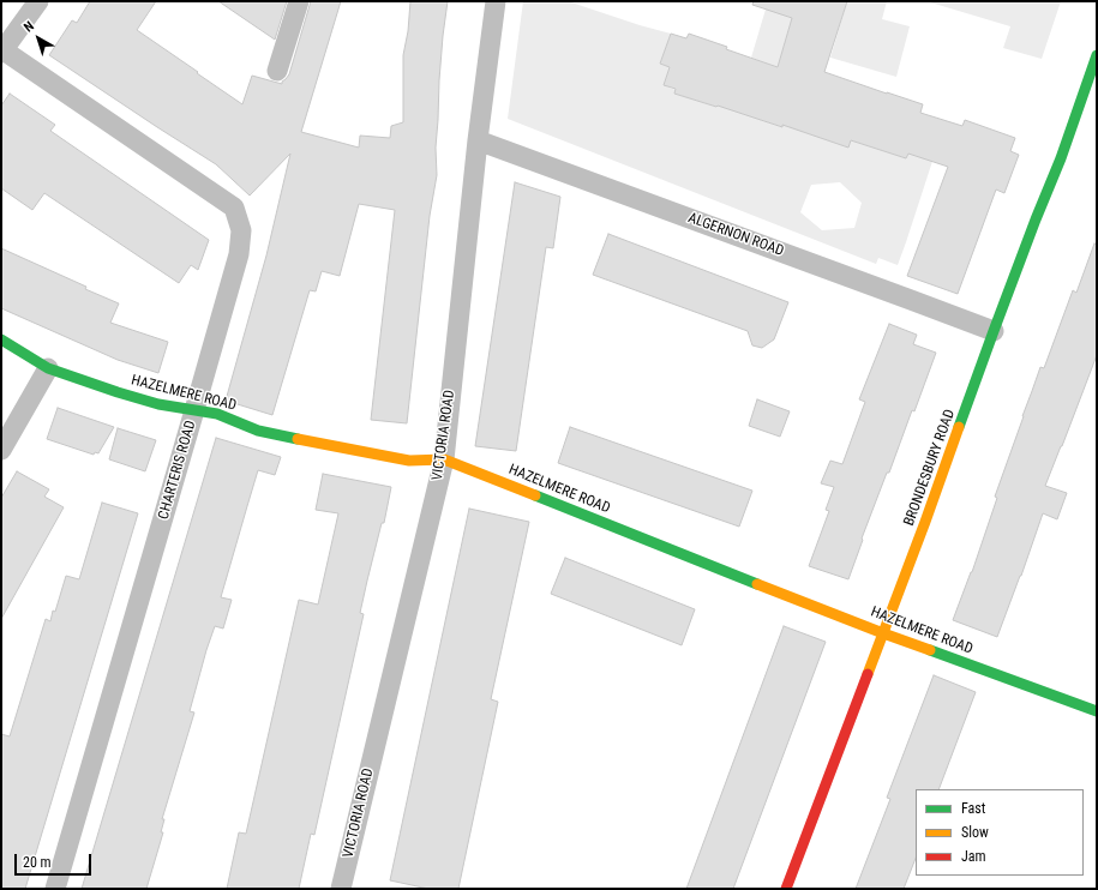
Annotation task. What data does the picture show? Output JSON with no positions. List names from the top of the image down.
{
  "streets": {
    "street": [
      "ALGERNON ROAD",
      "HAZELMERE ROAD",
      "VICTORIA ROAD",
      "BRONDESBURY ROAD",
      "CHARTERIS ROAD"
    ]
  },
  "crossings": [
    ["ALGERNON ROAD", "VICTORIA ROAD"],
    ["ALGERNON ROAD", "BRONDESBURY ROAD"],
    ["HAZELMERE ROAD", "VICTORIA ROAD"],
    ["HAZELMERE ROAD", "BRONDESBURY ROAD"],
    ["HAZELMERE ROAD", "CHARTERIS ROAD"]
  ],
  "legend": ["Fast", "Slow", "Jam"],
  "scale_bar": "20 m",
  "north": "top left"
}
